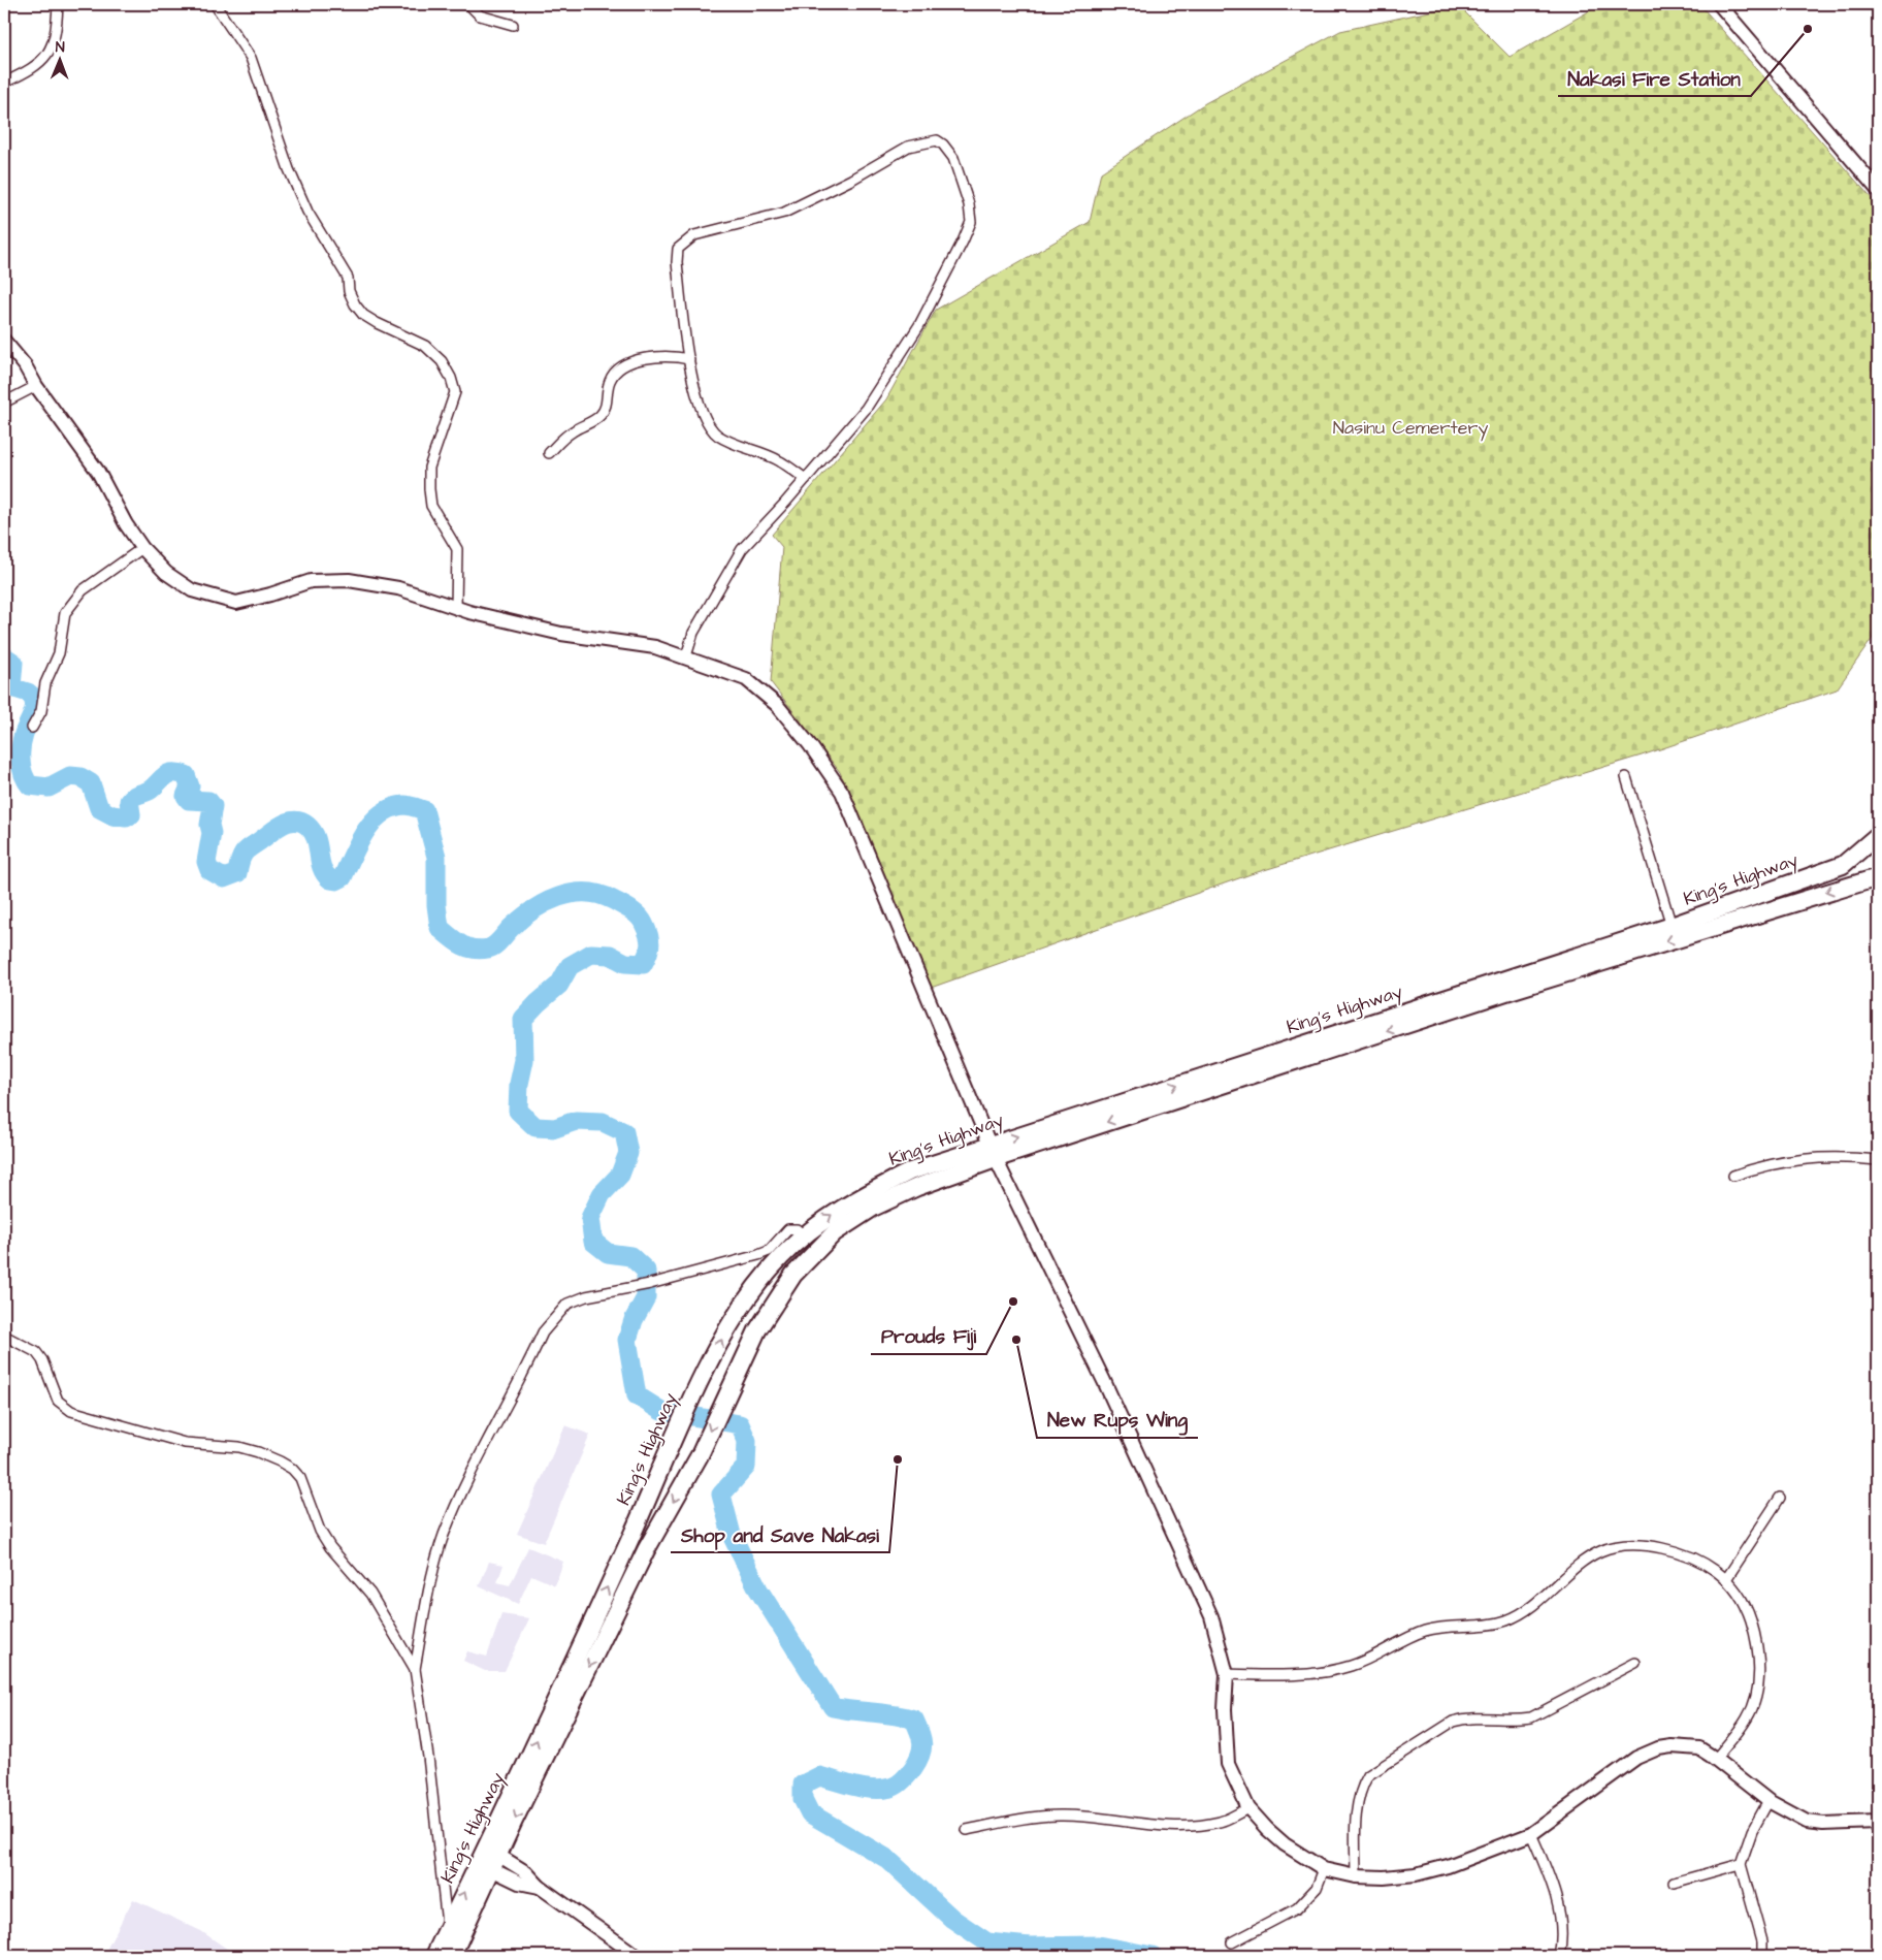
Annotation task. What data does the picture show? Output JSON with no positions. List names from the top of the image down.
{
  "streets": {
    "highway": ["King's Highway"]
  },
  "parks": ["Nasinu Cemertery"],
  "places": [
    "Nakasi Fire Station",
    "Prouds Fiji",
    "New Rups Wing",
    "Shop and Save Nakasi"
  ],
  "north": "top"
}
